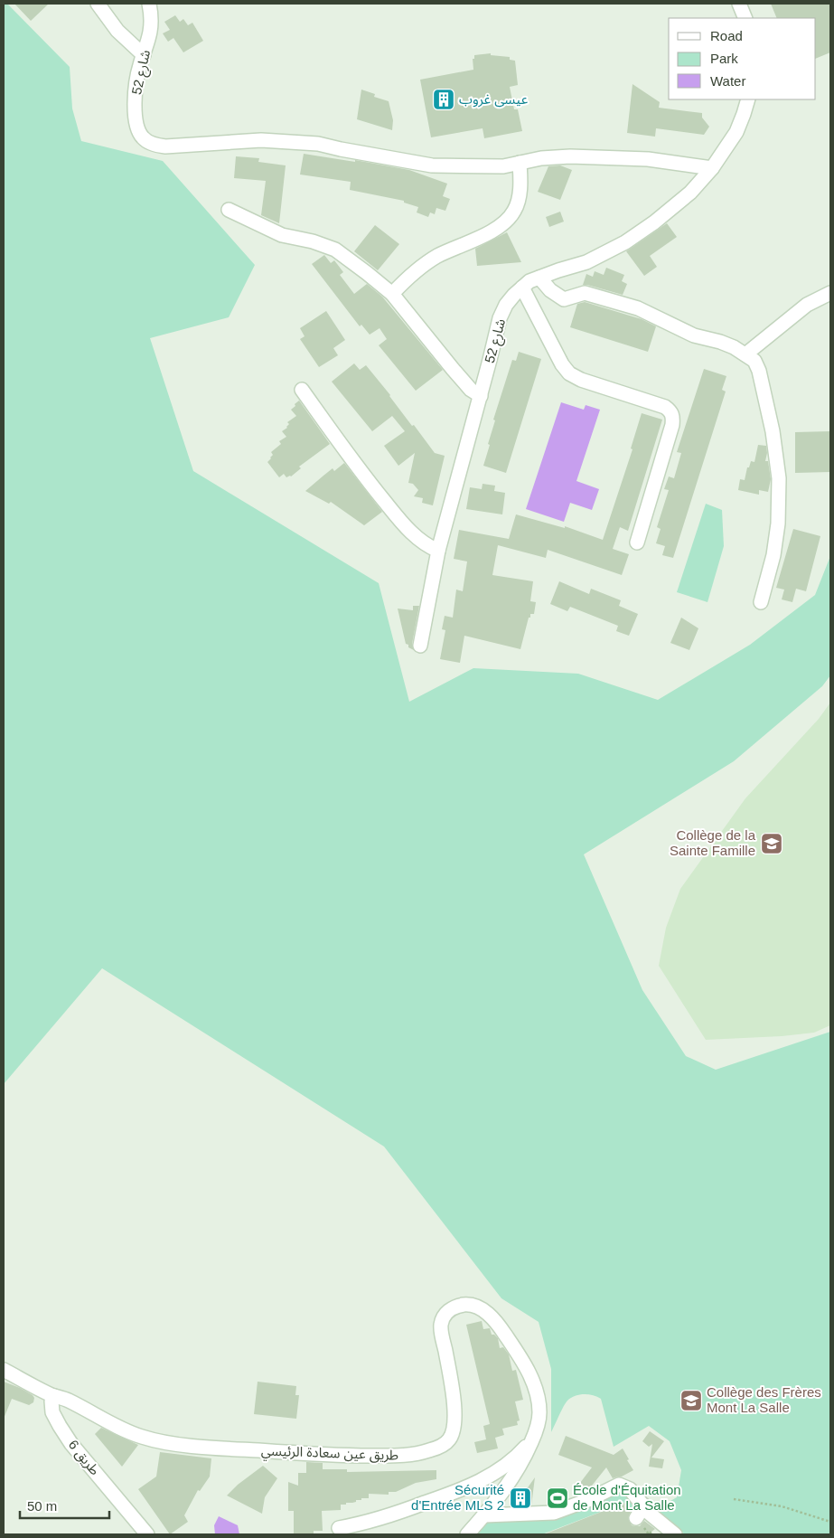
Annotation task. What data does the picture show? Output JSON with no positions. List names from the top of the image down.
{
  "streets": {
    "street": ["شارع 52", "طريق عين سعادة الرئيسي", "طريق 6"]
  },
  "crossings": [
    ["طريق عين سعادة الرئيسي", "طريق 6"]
  ],
  "places": {
    "building": ["عيسى غروب", "Sécurité d'Entrée MLS 2"],
    "school or university": ["Collège de la Sainte Famille", "Collège des Frères Mont La Salle"],
    "sports": ["École d'Équitation de Mont La Salle"]
  },
  "legend": ["Road", "Park", "Water"],
  "scale_bar": "50 m"
}
